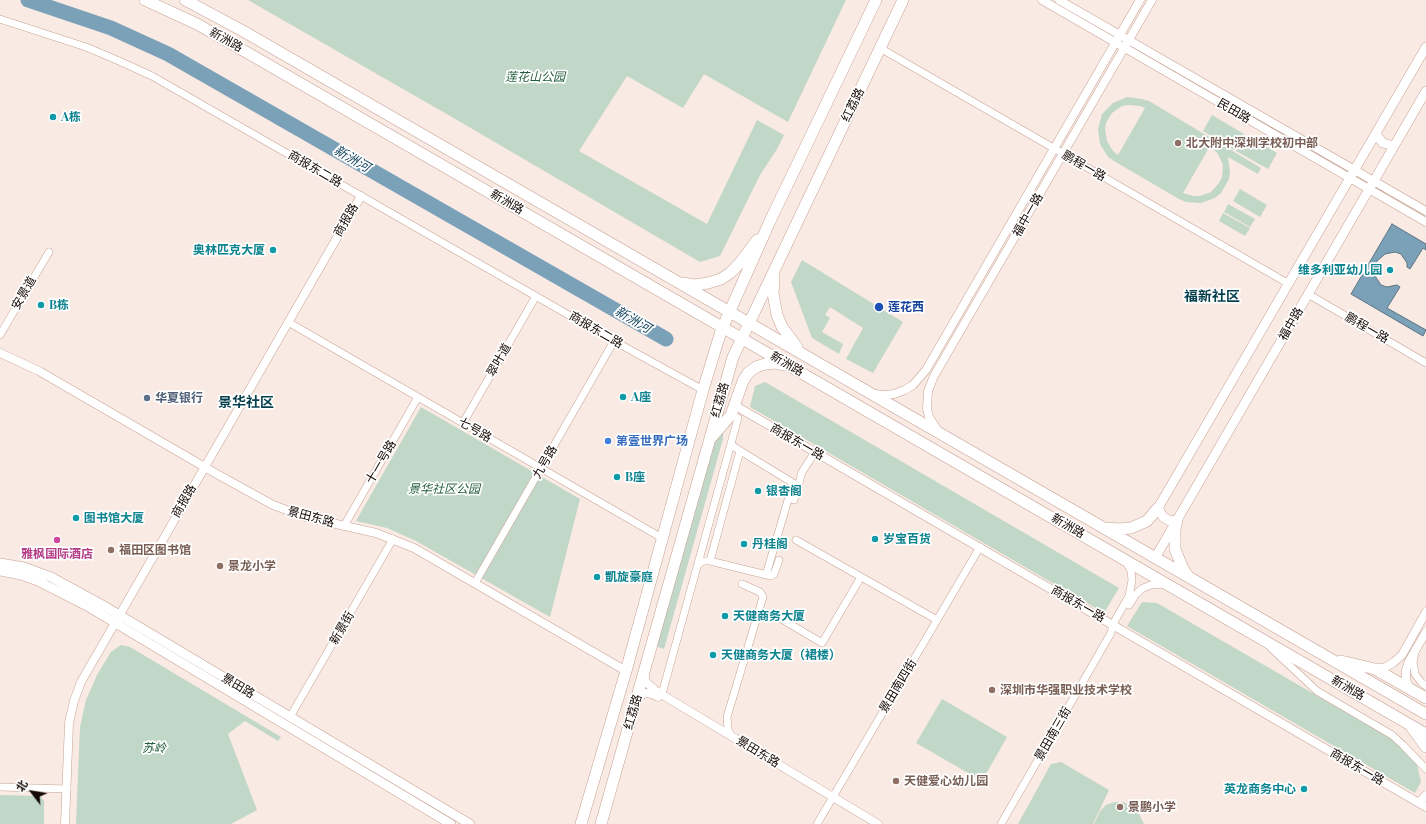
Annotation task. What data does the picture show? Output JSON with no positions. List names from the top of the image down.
{
  "streets": {
    "main road": [
      "新洲路",
      "红荔路",
      "福中路",
      "景田路"
    ],
    "street": [
      "民田路",
      "鹏程一路",
      "商报东二路",
      "福中一路",
      "商报路",
      "安景道",
      "翠叶道",
      "七号路",
      "商报东一路",
      "十一号路",
      "九号路",
      "景田东路",
      "新景街",
      "景田南四街",
      "景田南三街"
    ]
  },
  "crossings": [
    ["新洲路", "红荔路"],
    ["新洲路", "福中一路"],
    ["新洲路", "福中路"],
    ["红荔路", "鹏程一路"],
    ["红荔路", "商报东二路"],
    ["红荔路", "七号路"],
    ["红荔路", "景田东路"],
    ["民田路", "福中一路"],
    ["民田路", "福中路"],
    ["鹏程一路", "福中一路"],
    ["鹏程一路", "福中路"],
    ["商报东二路", "商报路"],
    ["商报东二路", "翠叶道"],
    ["商报东二路", "九号路"],
    ["商报路", "七号路"],
    ["商报路", "景田东路"],
    ["商报路", "景田路"],
    ["翠叶道", "七号路"],
    ["七号路", "十一号路"],
    ["七号路", "九号路"],
    ["商报东一路", "景田南四街"],
    ["商报东一路", "景田南三街"],
    ["十一号路", "景田东路"],
    ["九号路", "景田东路"],
    ["景田东路", "新景街"],
    ["景田东路", "景田南四街"],
    ["新景街", "景田路"]
  ],
  "districts": ["福新社区", "景华社区"],
  "water": ["新洲河"],
  "parks": ["莲花山公园", "景华社区公园", "苏岭"],
  "places": [
    "A栋",
    "北大附中深圳学校初中部",
    "奥林匹克大厦",
    "维多利亚幼儿园",
    "B栋",
    "莲花西",
    "A座",
    "华夏银行",
    "第壹世界广场",
    "B座",
    "银杏阁",
    "图书馆大厦",
    "岁宝百货",
    "雅枫国际酒店",
    "丹桂阁",
    "福田区图书馆",
    "景龙小学",
    "凱旋豪庭",
    "天健商务大厦",
    "天健商务大厦（裙楼）",
    "深圳市华强职业技术学校",
    "天健爱心幼儿园",
    "英龙商务中心",
    "景鹏小学"
  ],
  "north": "top left"
}
